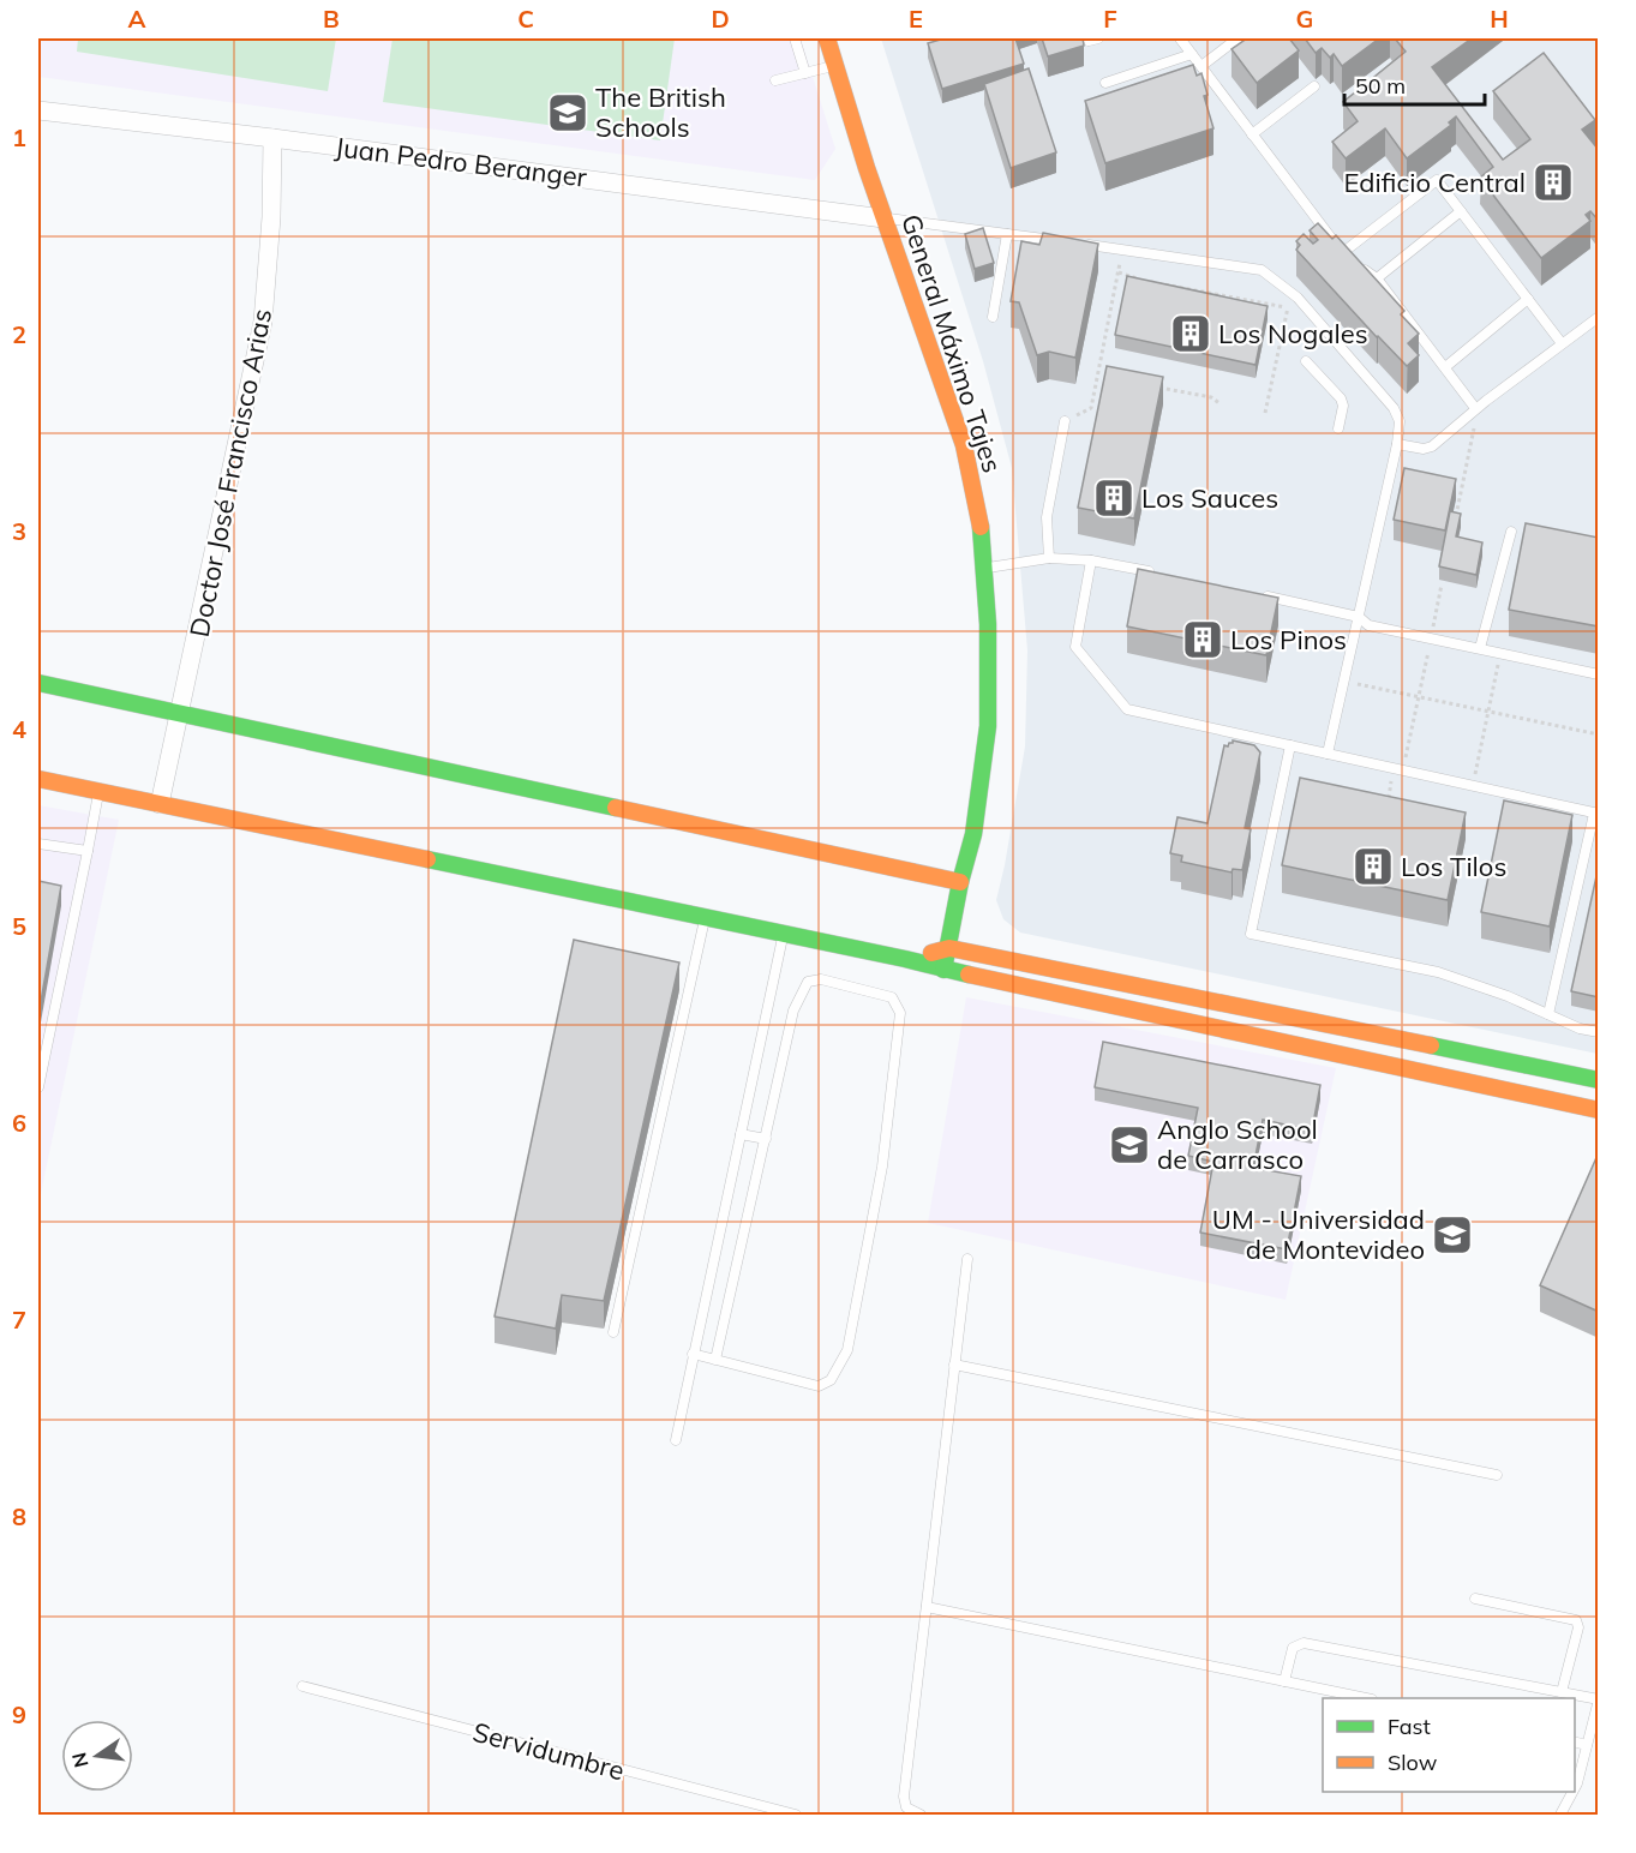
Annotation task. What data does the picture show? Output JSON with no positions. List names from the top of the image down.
{
  "streets": {
    "street": ["Juan Pedro Beranger", "General Máximo Tajes", "Doctor José Francisco Arias"],
    "lane": ["Servidumbre"]
  },
  "crossings": [
    ["Juan Pedro Beranger", "General Máximo Tajes"],
    ["Juan Pedro Beranger", "Doctor José Francisco Arias"]
  ],
  "places": {
    "school or university": ["The British Schools", "Anglo School de Carrasco", "UM - Universidad de Montevideo"],
    "building": [
      "Edificio Central",
      "Los Nogales",
      "Los Sauces",
      "Los Pinos",
      "Los Tilos"
    ]
  },
  "legend": ["Fast", "Slow"],
  "scale_bar": "50 m",
  "north": "left",
  "grid": {
    "columns": [
      "A",
      "B",
      "C",
      "D",
      "E",
      "F",
      "G",
      "H"
    ],
    "rows": [
      "1",
      "2",
      "3",
      "4",
      "5",
      "6",
      "7",
      "8",
      "9"
    ]
  }
}
